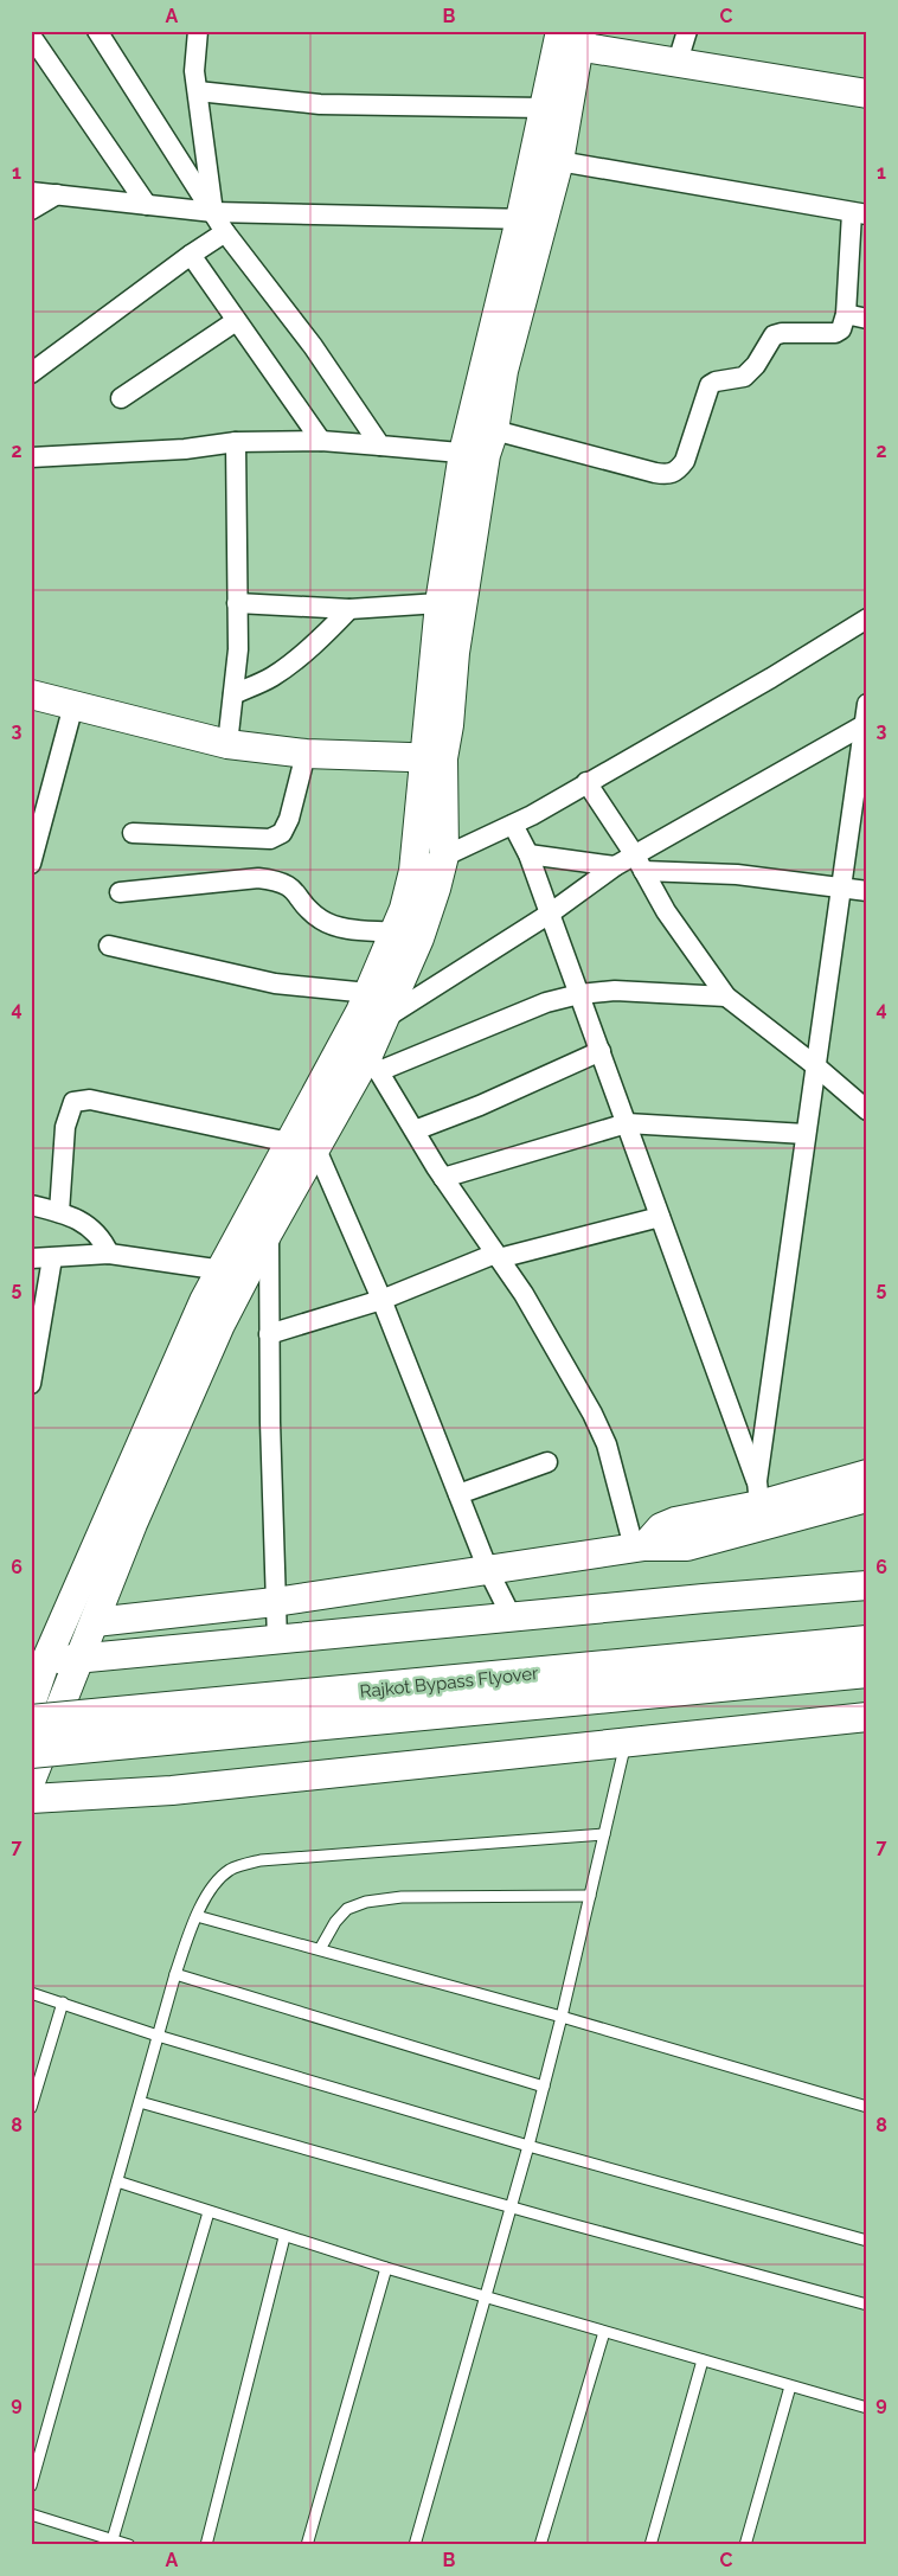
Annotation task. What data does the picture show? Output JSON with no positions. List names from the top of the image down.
{
  "streets": {
    "highway": ["Rajkot Bypass Flyover"]
  },
  "grid": {
    "columns": ["A", "B", "C"],
    "rows": [
      "1",
      "2",
      "3",
      "4",
      "5",
      "6",
      "7",
      "8",
      "9"
    ]
  }
}
